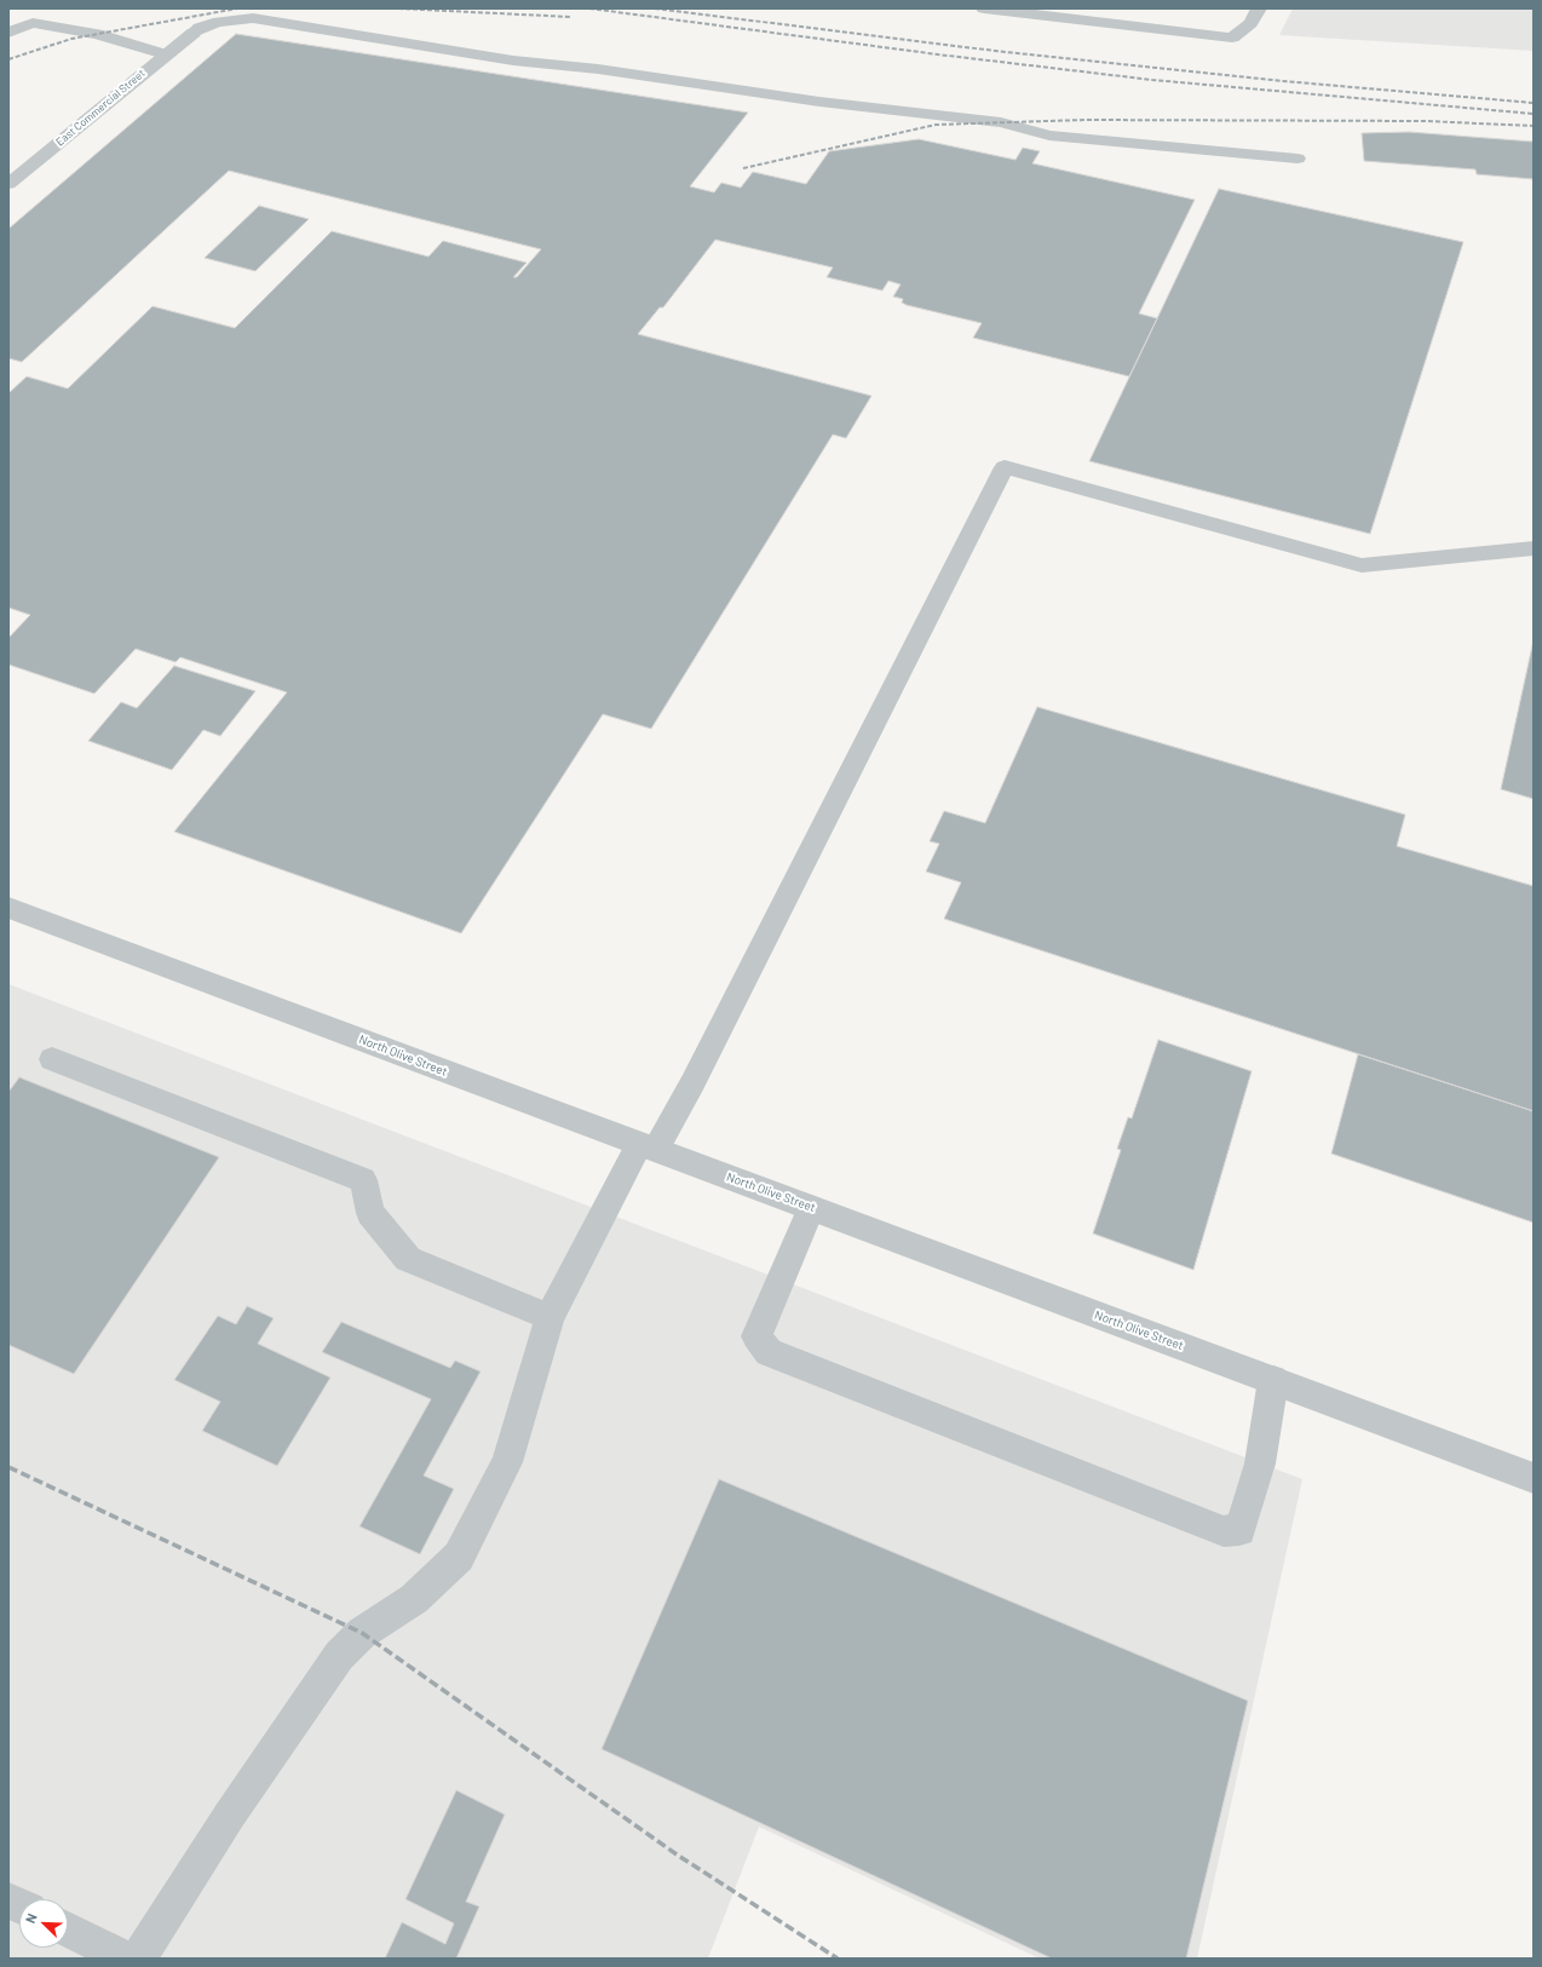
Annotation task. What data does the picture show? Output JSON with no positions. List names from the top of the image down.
{
  "streets": {
    "street": ["East Commercial Street", "North Olive Street"]
  },
  "north": "top left"
}
